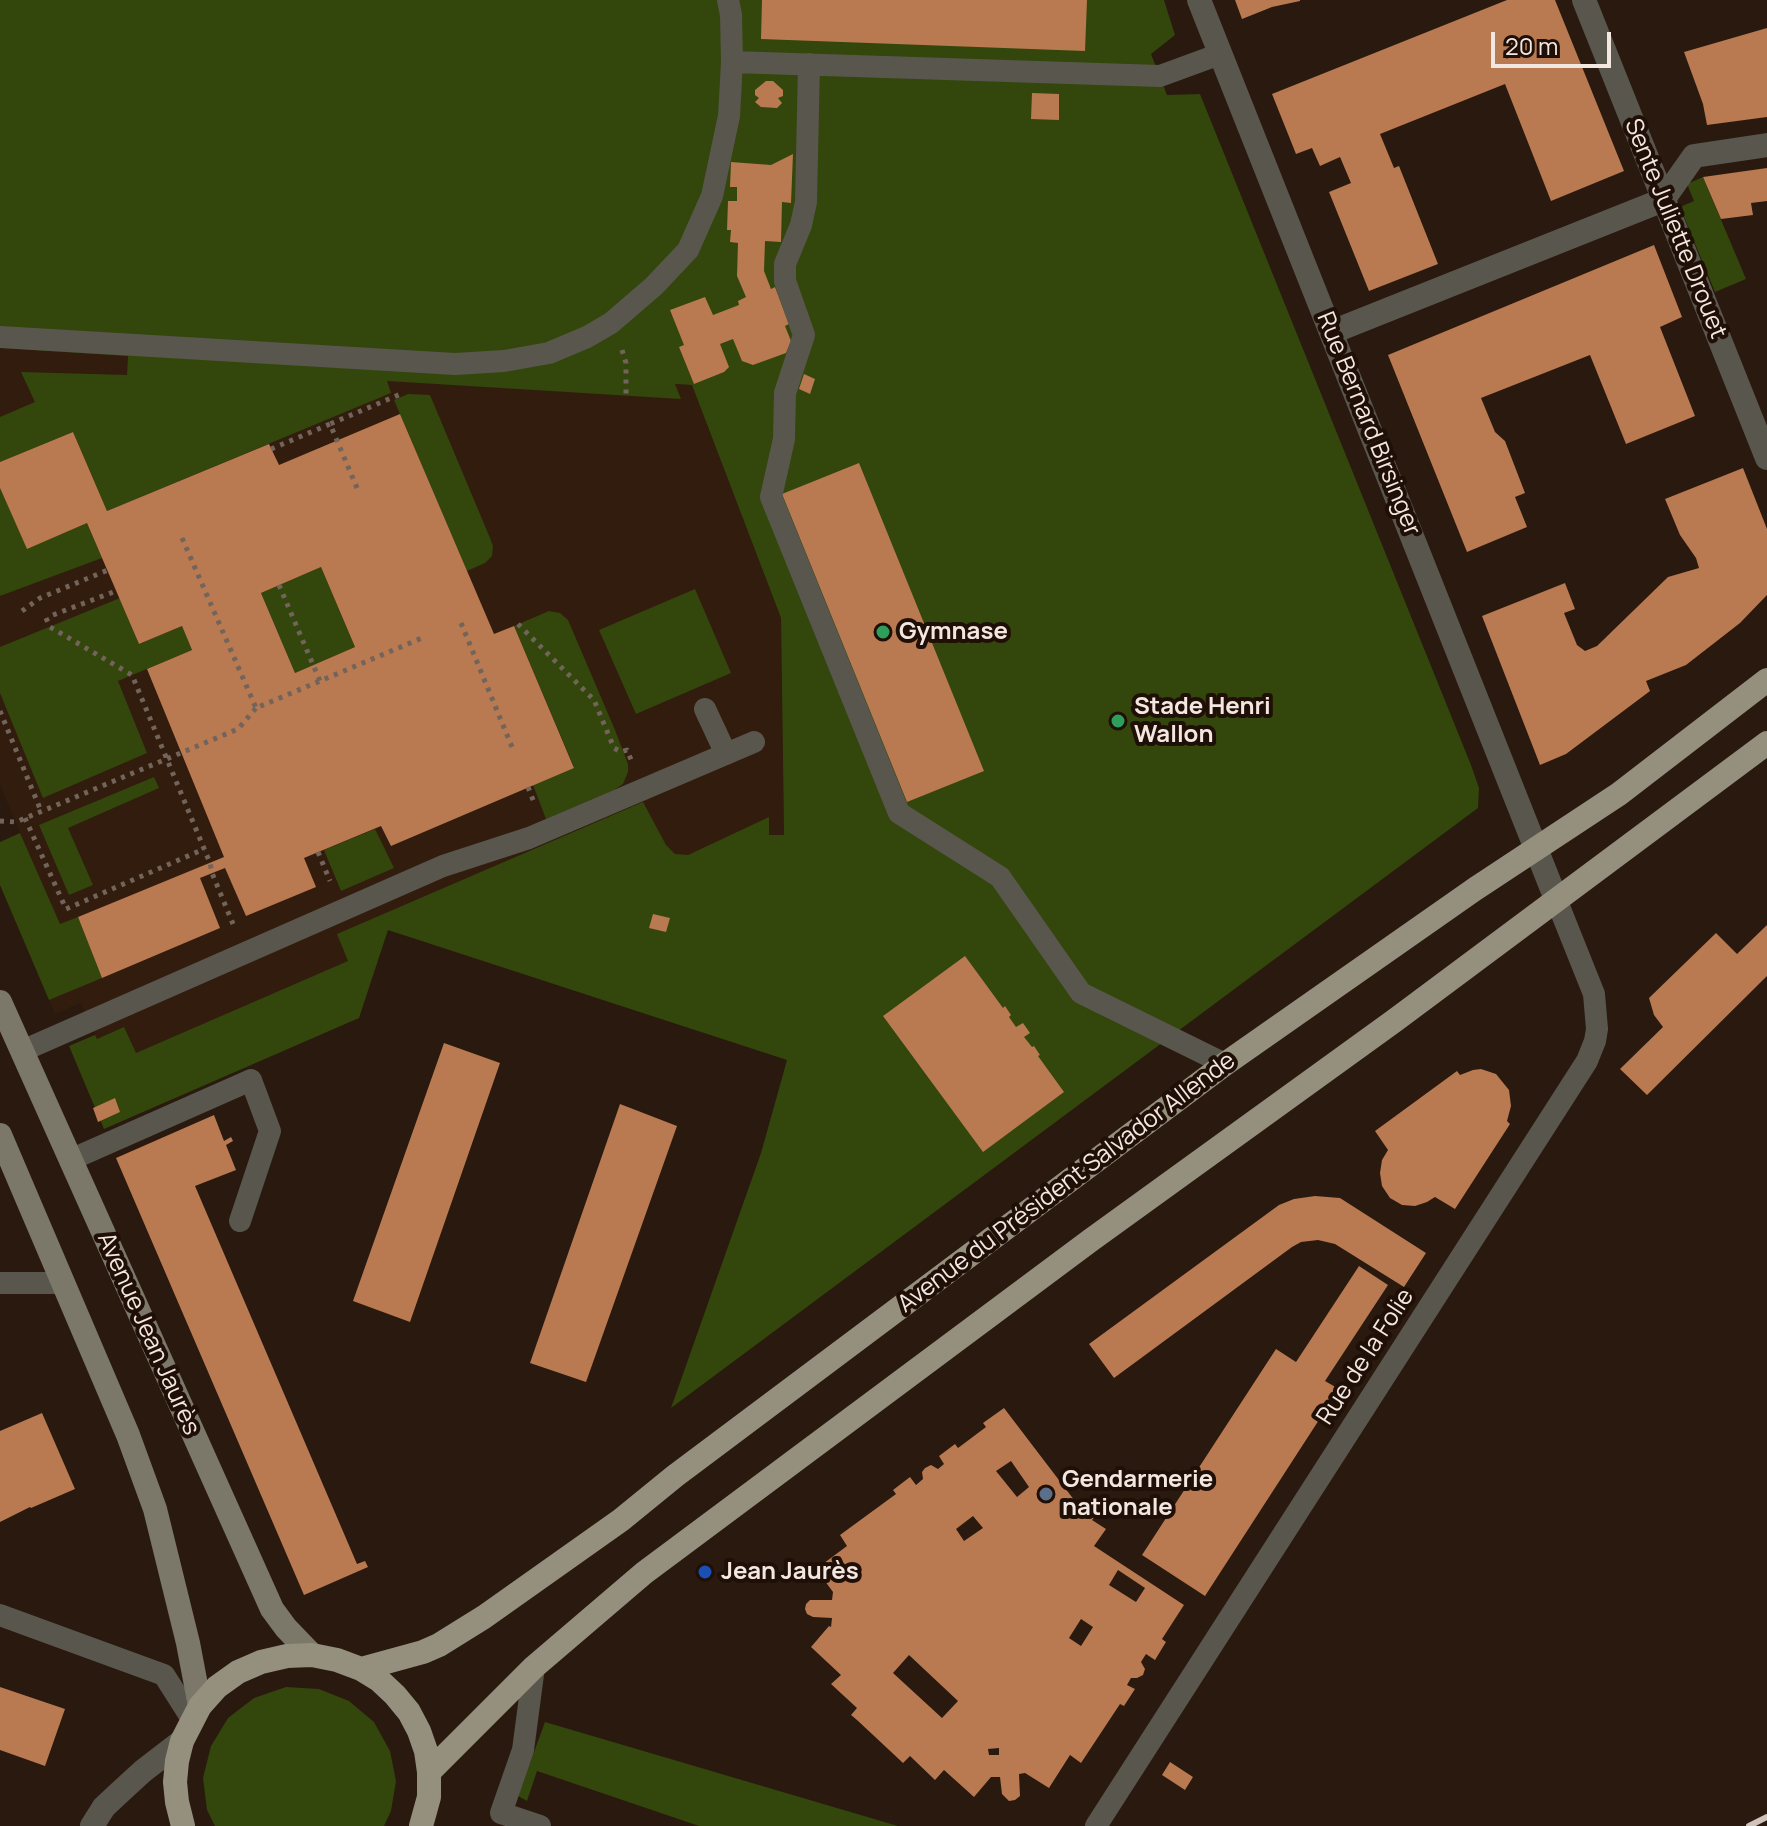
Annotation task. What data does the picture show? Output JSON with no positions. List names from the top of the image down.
{
  "streets": {
    "main road": ["Avenue du Président Salvador Allende", "Avenue Jean Jaurès"],
    "street": ["Sente Juliette Drouet", "Rue Bernard Birsinger"],
    "lane": ["Rue de la Folie"]
  },
  "crossings": [
    ["Rue Bernard Birsinger", "Avenue du Président Salvador Allende"],
    ["Rue Bernard Birsinger", "Rue de la Folie"]
  ],
  "places": [
    "Gymnase",
    "Stade Henri Wallon",
    "Gendarmerie nationale",
    "Jean Jaurès"
  ],
  "scale_bar": "20 m"
}
